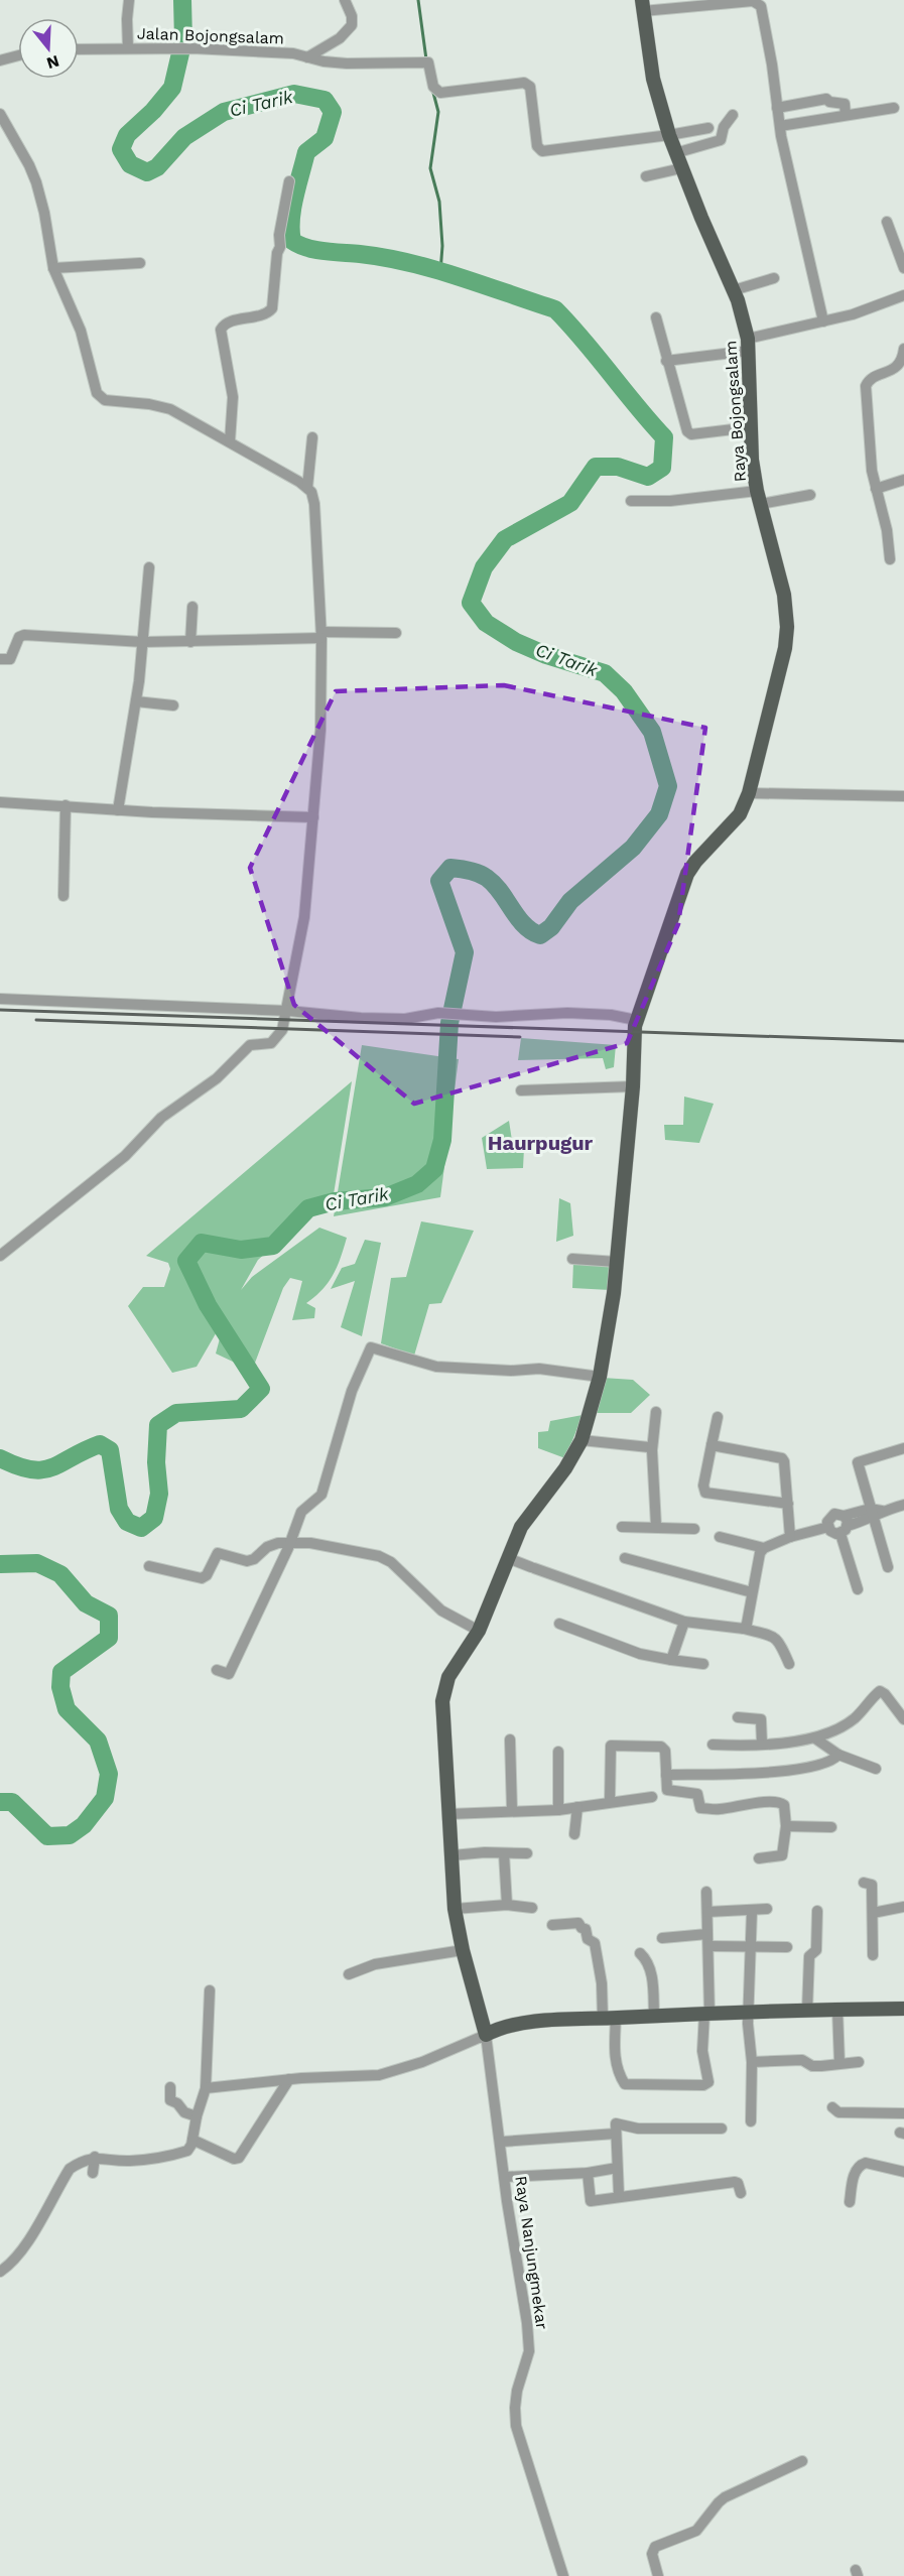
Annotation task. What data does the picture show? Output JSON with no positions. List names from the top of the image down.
{
  "streets": {
    "main road": ["Raya Bojongsalam", "Raya Nanjungmekar"],
    "street": ["Jalan Bojongsalam"]
  },
  "crossings": [
    ["Jalan Bojongsalam", "Raya Bojongsalam"],
    ["Raya Bojongsalam", "Raya Nanjungmekar"]
  ],
  "districts": ["Haurpugur"],
  "water": ["Ci Tarik"],
  "north": "bottom"
}
